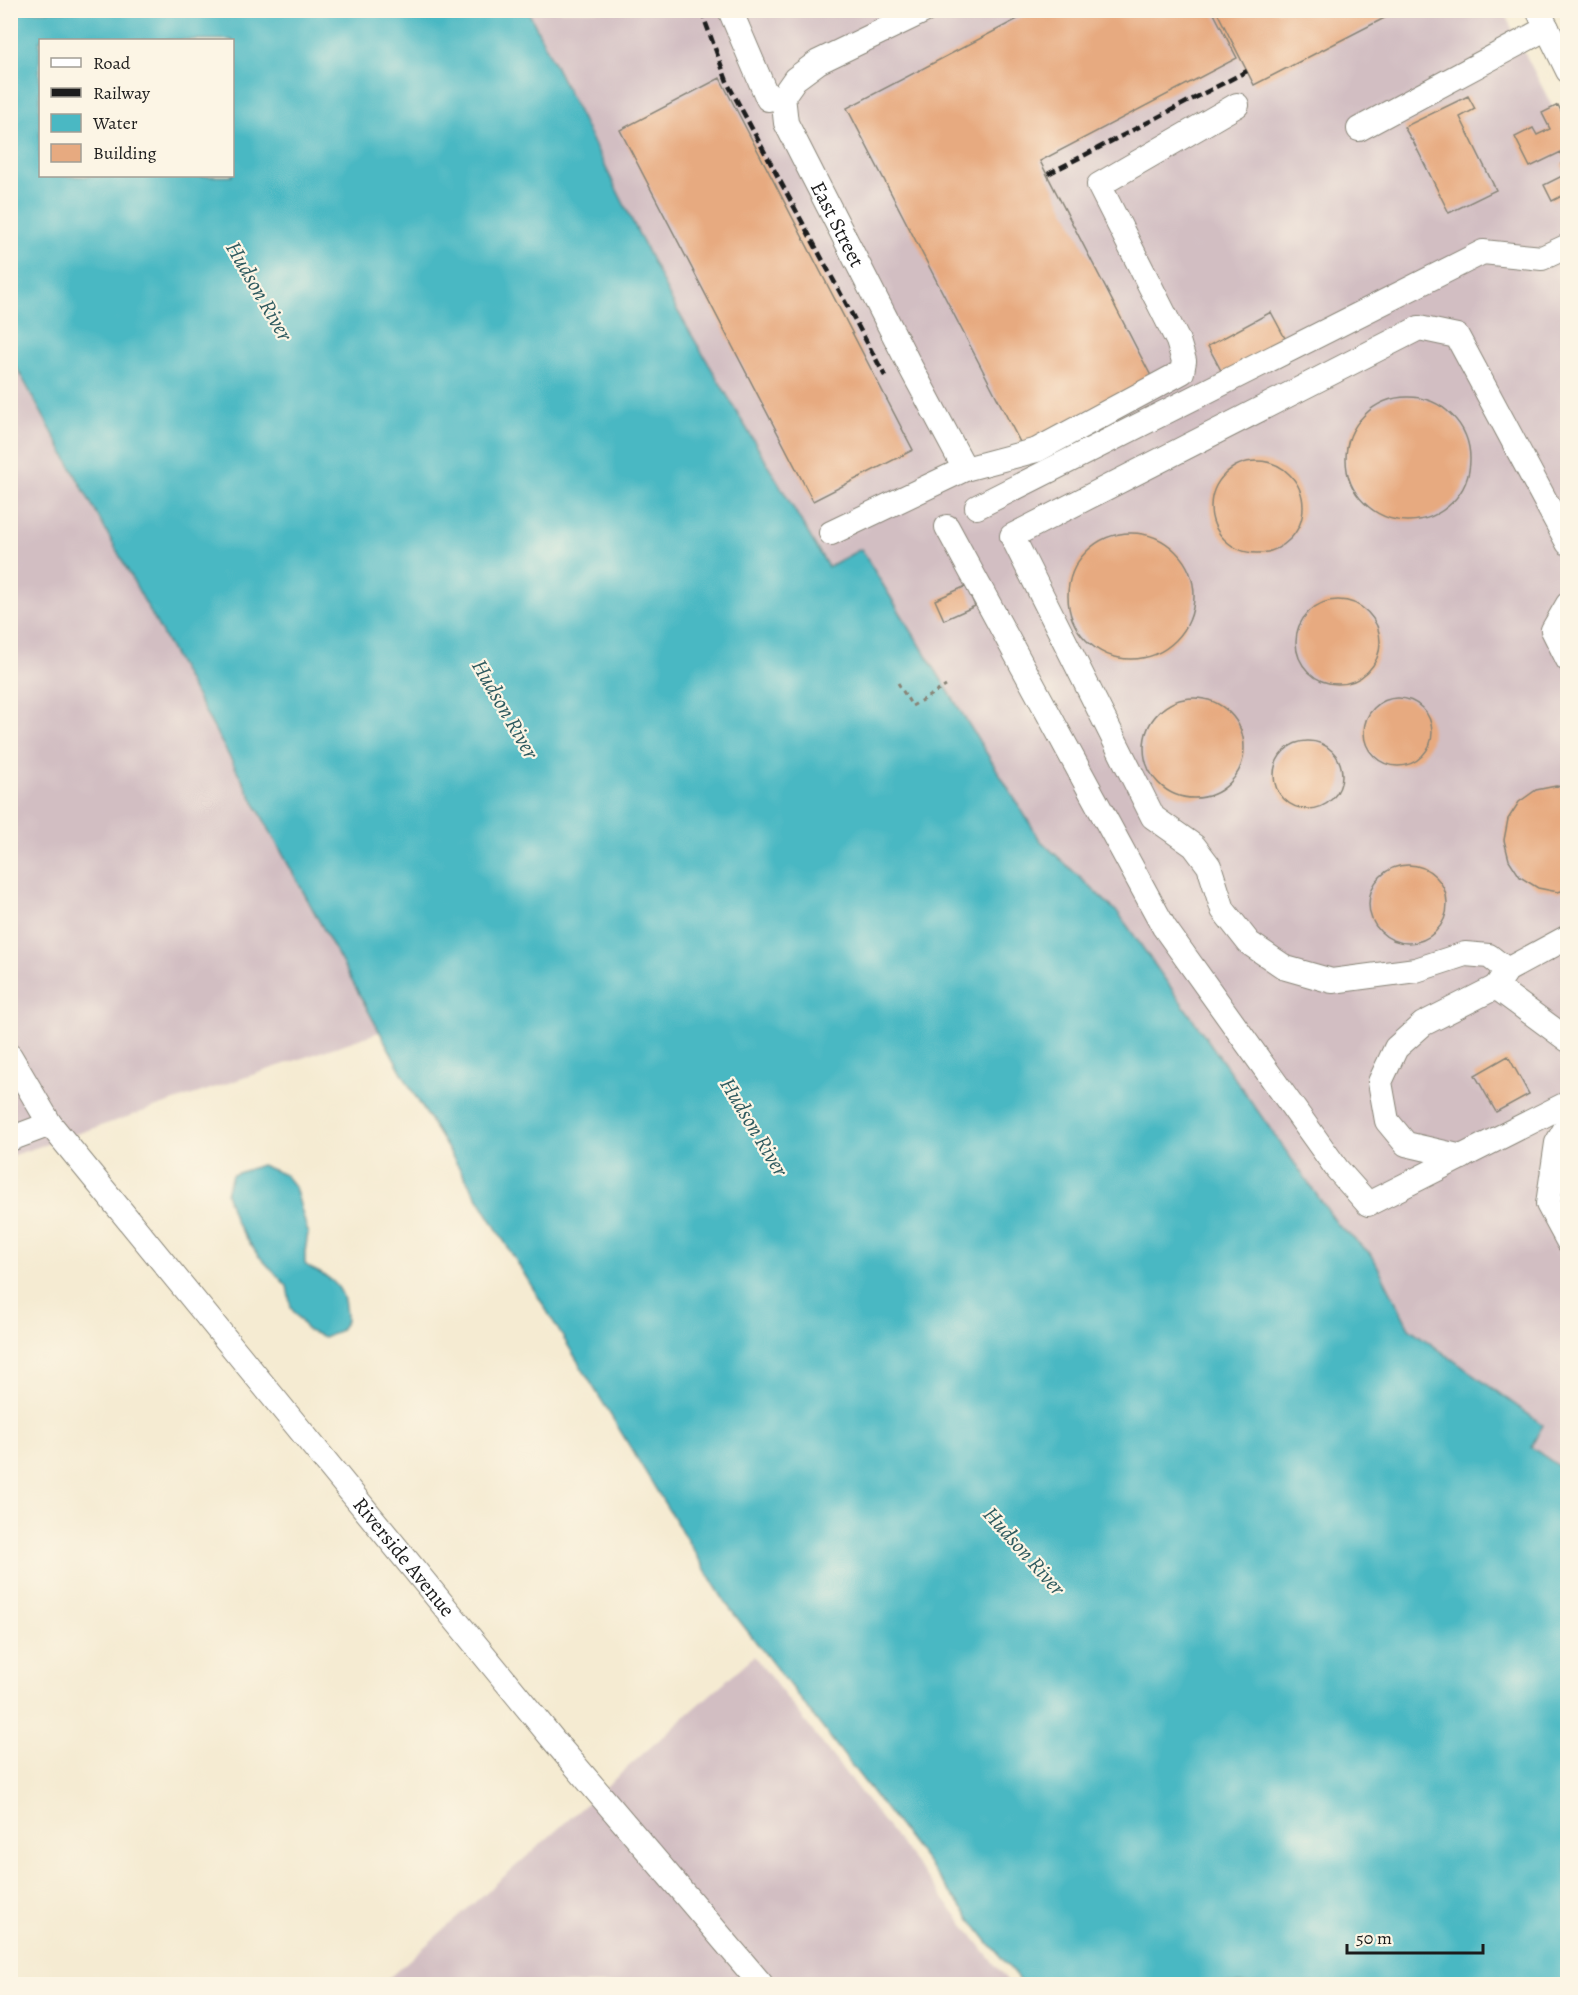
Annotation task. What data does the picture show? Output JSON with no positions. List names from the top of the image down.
{
  "streets": {
    "street": ["East Street", "Riverside Avenue"]
  },
  "water": ["Hudson River"],
  "legend": [
    "Road",
    "Railway",
    "Water",
    "Building"
  ],
  "scale_bar": "50 m"
}
